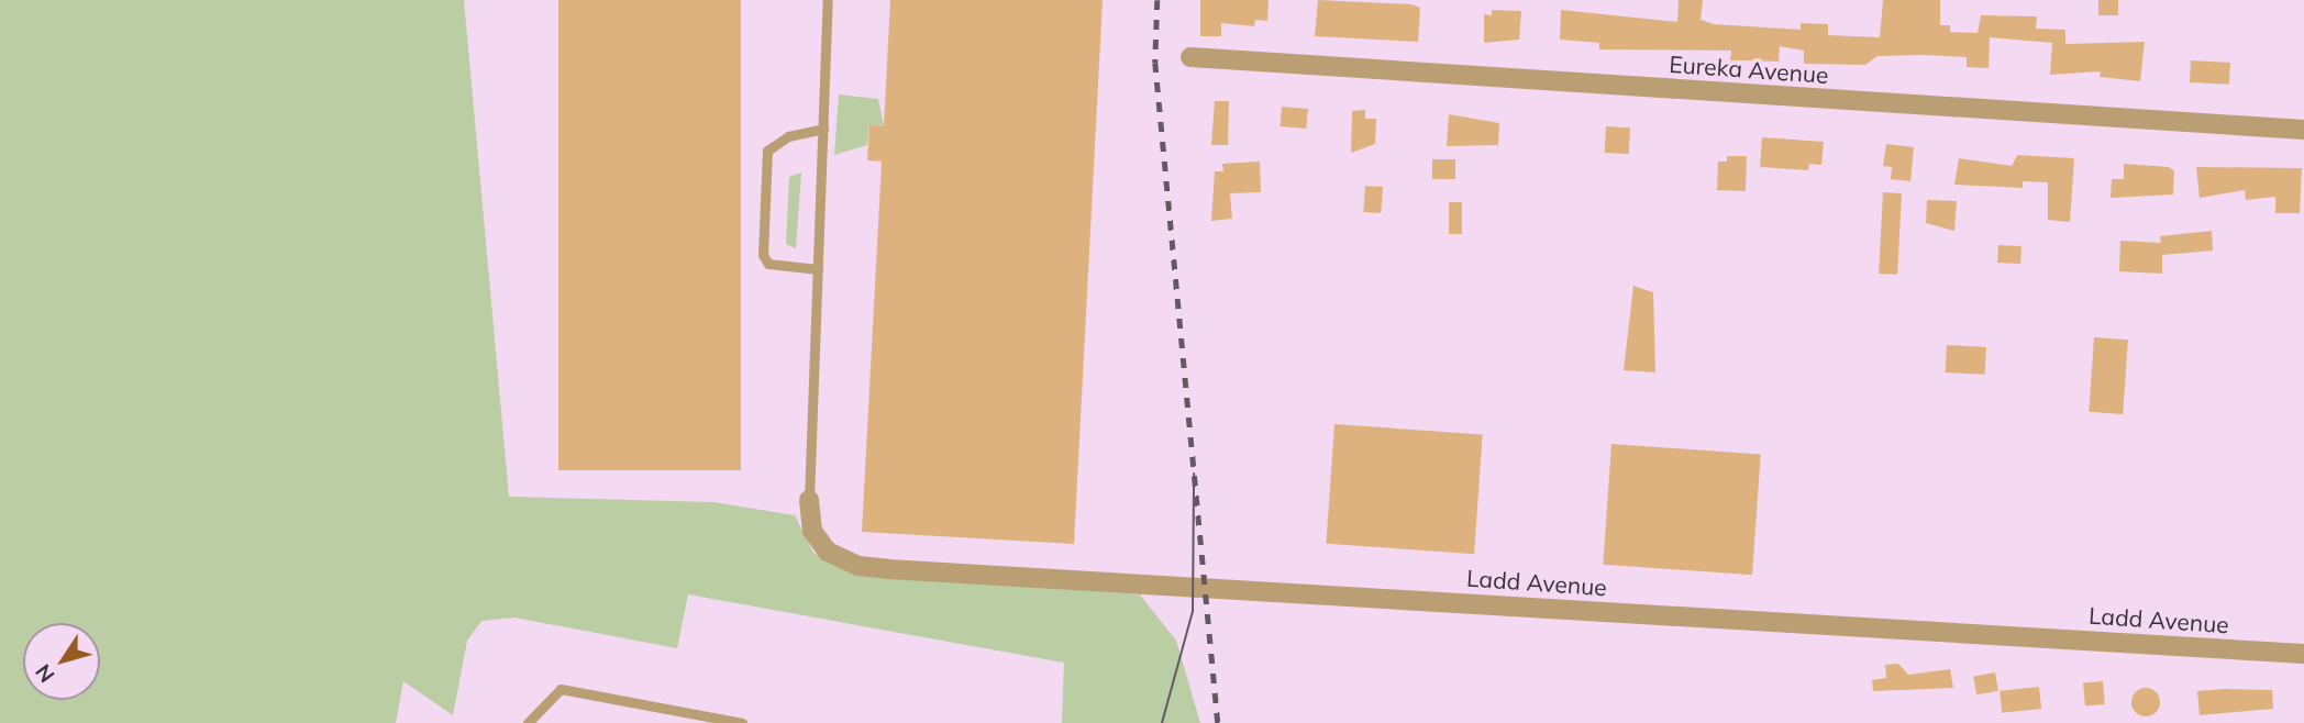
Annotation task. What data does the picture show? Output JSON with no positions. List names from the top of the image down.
{
  "streets": {
    "street": ["Eureka Avenue", "Ladd Avenue"]
  },
  "north": "bottom left"
}
